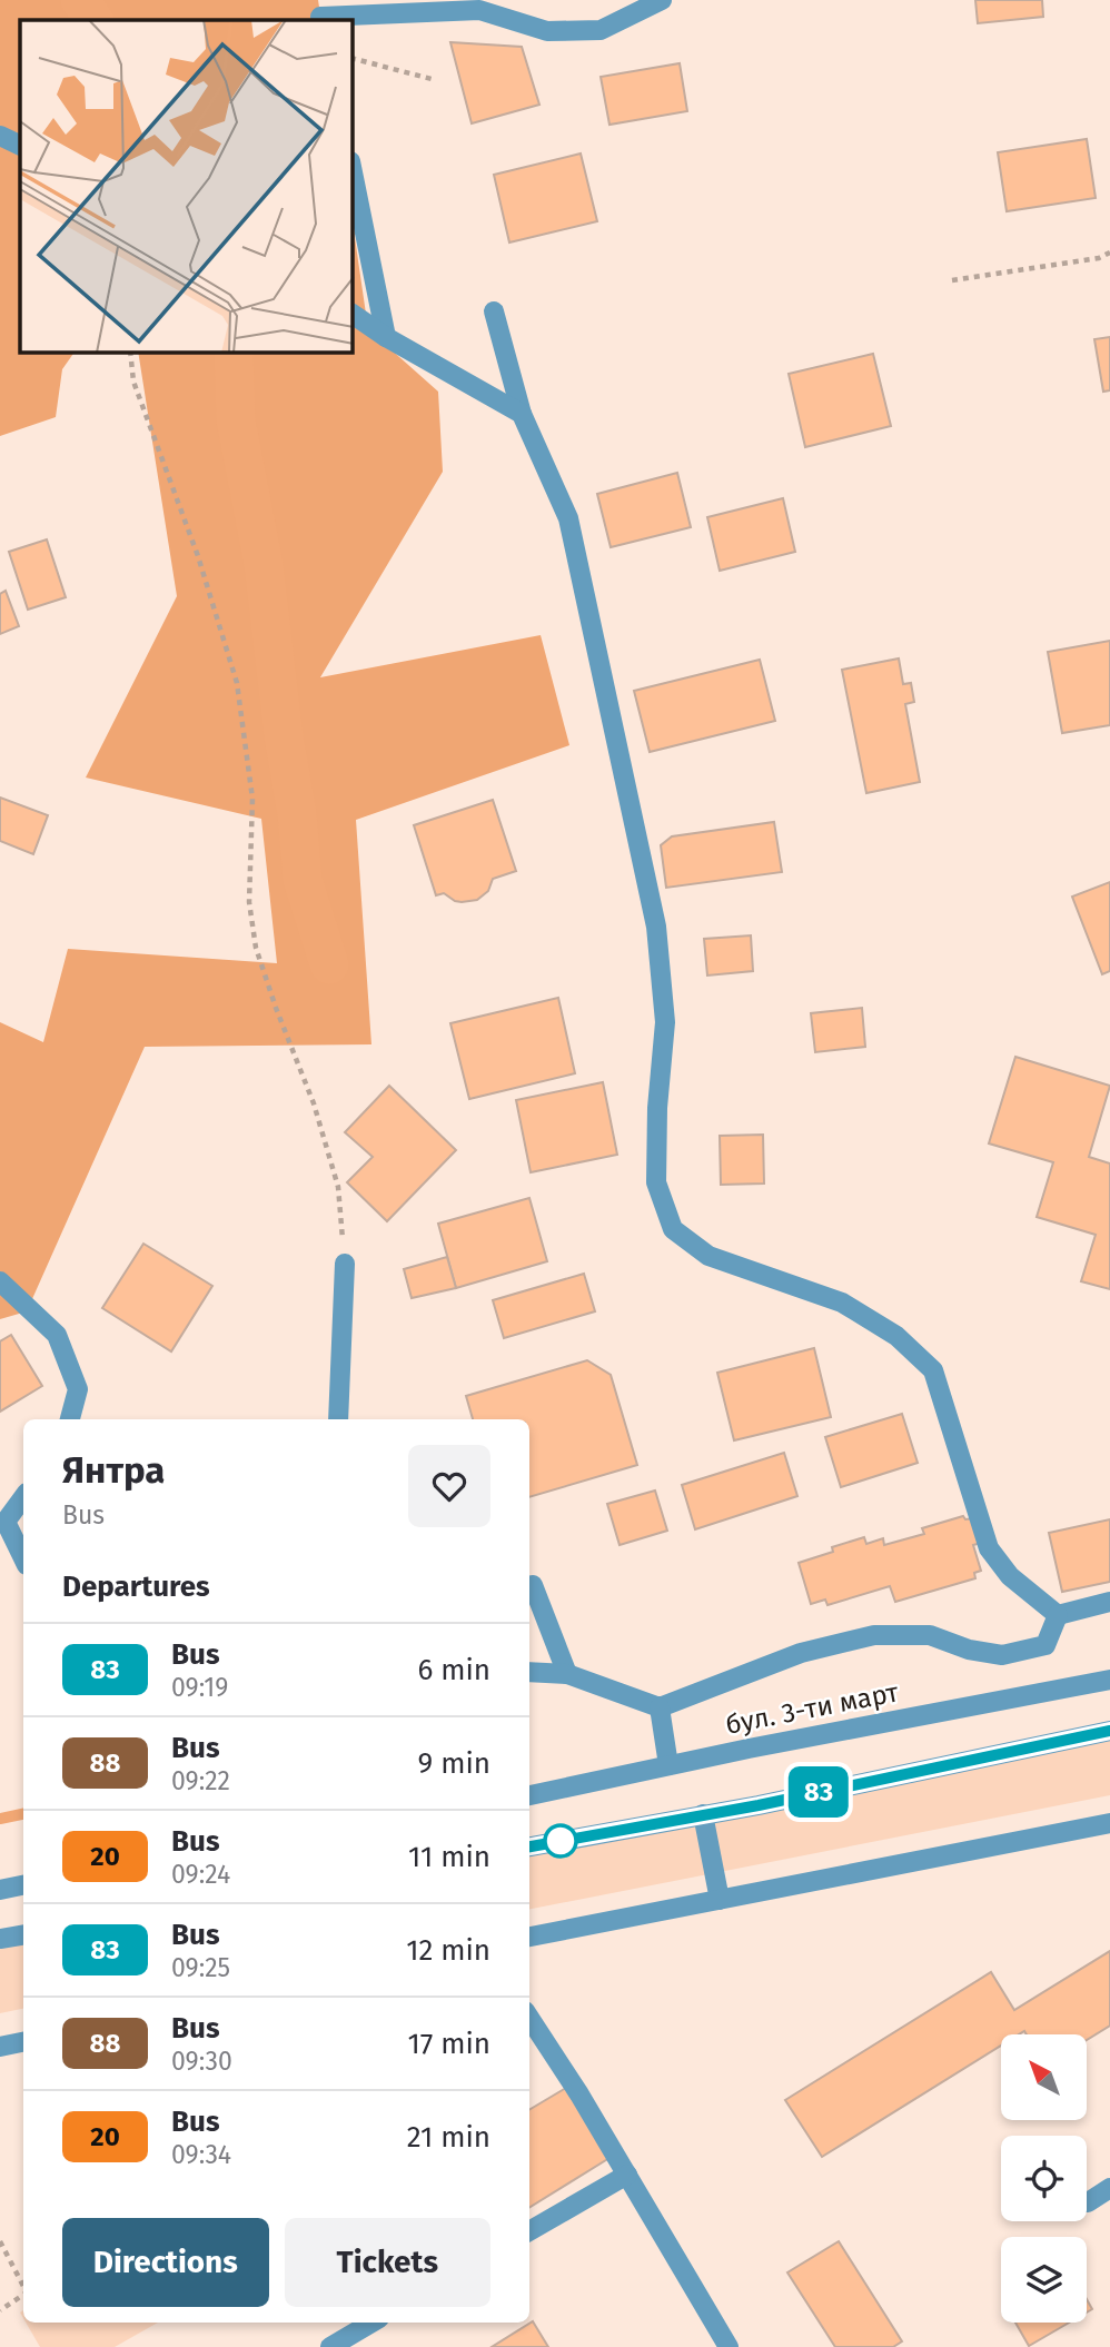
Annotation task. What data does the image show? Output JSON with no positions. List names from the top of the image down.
{
  "streets": {
    "street": ["бул. 3-ти март"]
  },
  "lines": ["bus line 83"],
  "north": "top left",
  "page": {
    "on_map": "83",
    "heading": [
      ["Янтра", "Bus"],
      "Departures"
    ],
    "list": [
      {
        "mark": "83",
        "name": "Bus",
        "note": "09:19",
        "value": "6 min"
      },
      {
        "mark": "88",
        "name": "Bus",
        "note": "09:22",
        "value": "9 min"
      },
      {
        "mark": "20",
        "name": "Bus",
        "note": "09:24",
        "value": "11 min"
      },
      {
        "mark": "83",
        "name": "Bus",
        "note": "09:25",
        "value": "12 min"
      },
      {
        "mark": "88",
        "name": "Bus",
        "note": "09:30",
        "value": "17 min"
      },
      {
        "mark": "20",
        "name": "Bus",
        "note": "09:34",
        "value": "21 min"
      }
    ],
    "buttons": ["Directions", "Tickets"]
  }
}
